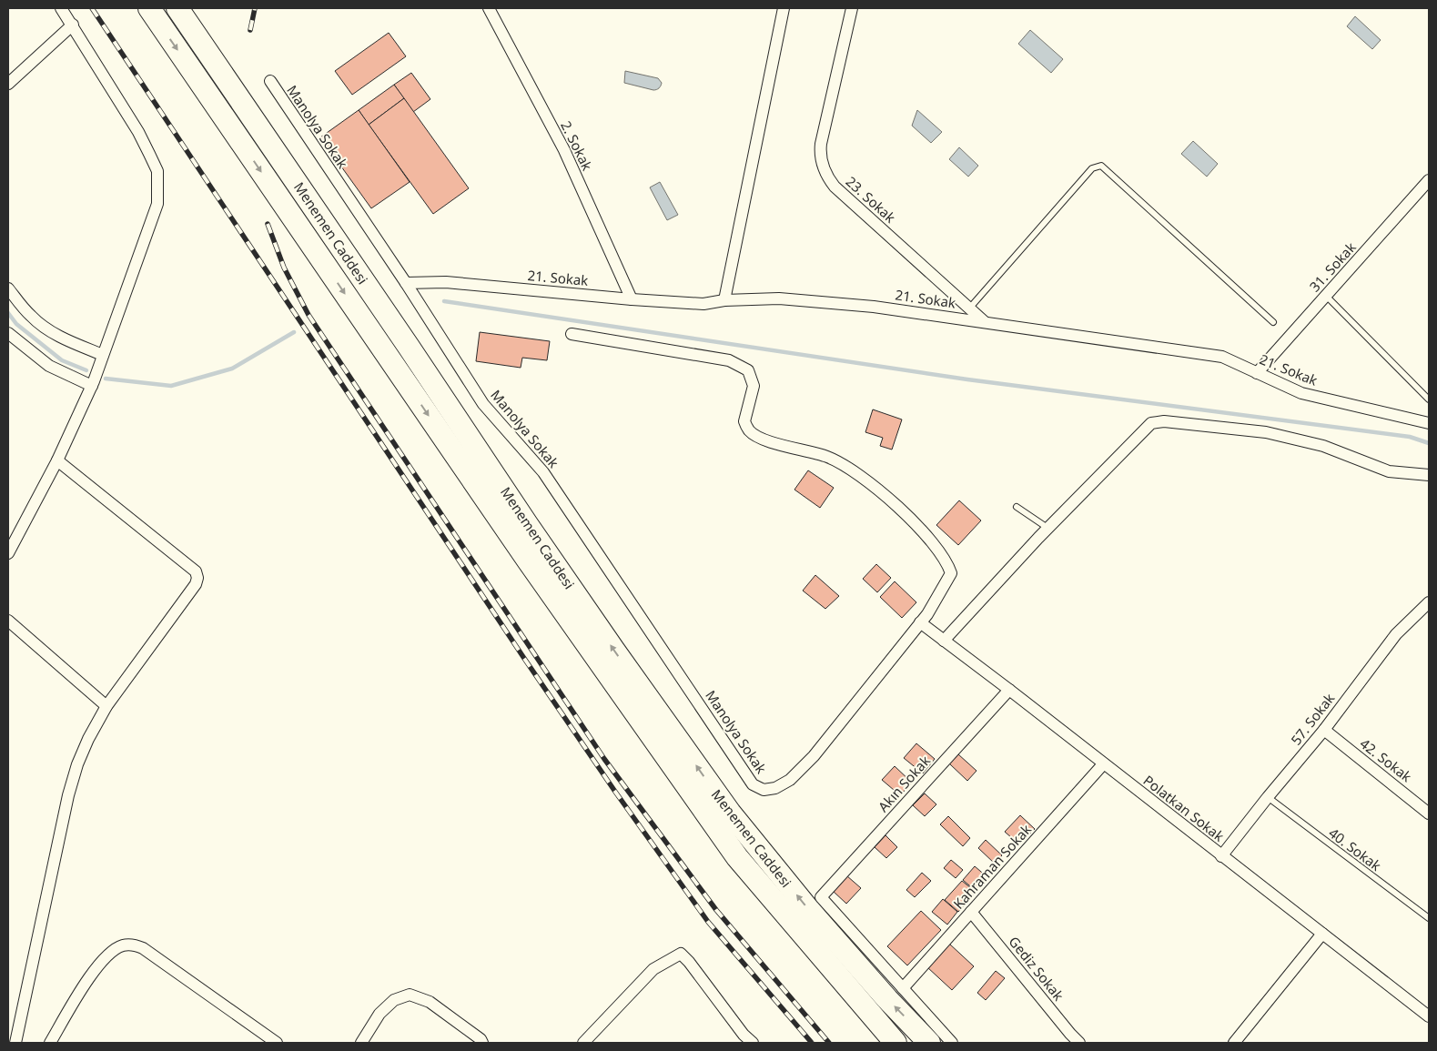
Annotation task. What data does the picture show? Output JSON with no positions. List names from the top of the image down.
{
  "streets": {
    "highway": ["Menemen Caddesi"],
    "street": [
      "Manolya Sokak",
      "2. Sokak",
      "23. Sokak",
      "31. Sokak",
      "21. Sokak",
      "57. Sokak",
      "42. Sokak",
      "Akın Sokak",
      "Polatkan Sokak",
      "Kahraman Sokak",
      "Gediz Sokak"
    ],
    "lane": ["40. Sokak"]
  },
  "crossings": [
    ["Manolya Sokak", "21. Sokak"],
    ["Manolya Sokak", "Polatkan Sokak"],
    ["2. Sokak", "21. Sokak"],
    ["23. Sokak", "21. Sokak"],
    ["31. Sokak", "21. Sokak"],
    ["57. Sokak", "42. Sokak"],
    ["57. Sokak", "Polatkan Sokak"],
    ["57. Sokak", "40. Sokak"],
    ["Akın Sokak", "Polatkan Sokak"],
    ["Akın Sokak", "Kahraman Sokak"],
    ["Polatkan Sokak", "Kahraman Sokak"],
    ["Kahraman Sokak", "Gediz Sokak"]
  ]
}
